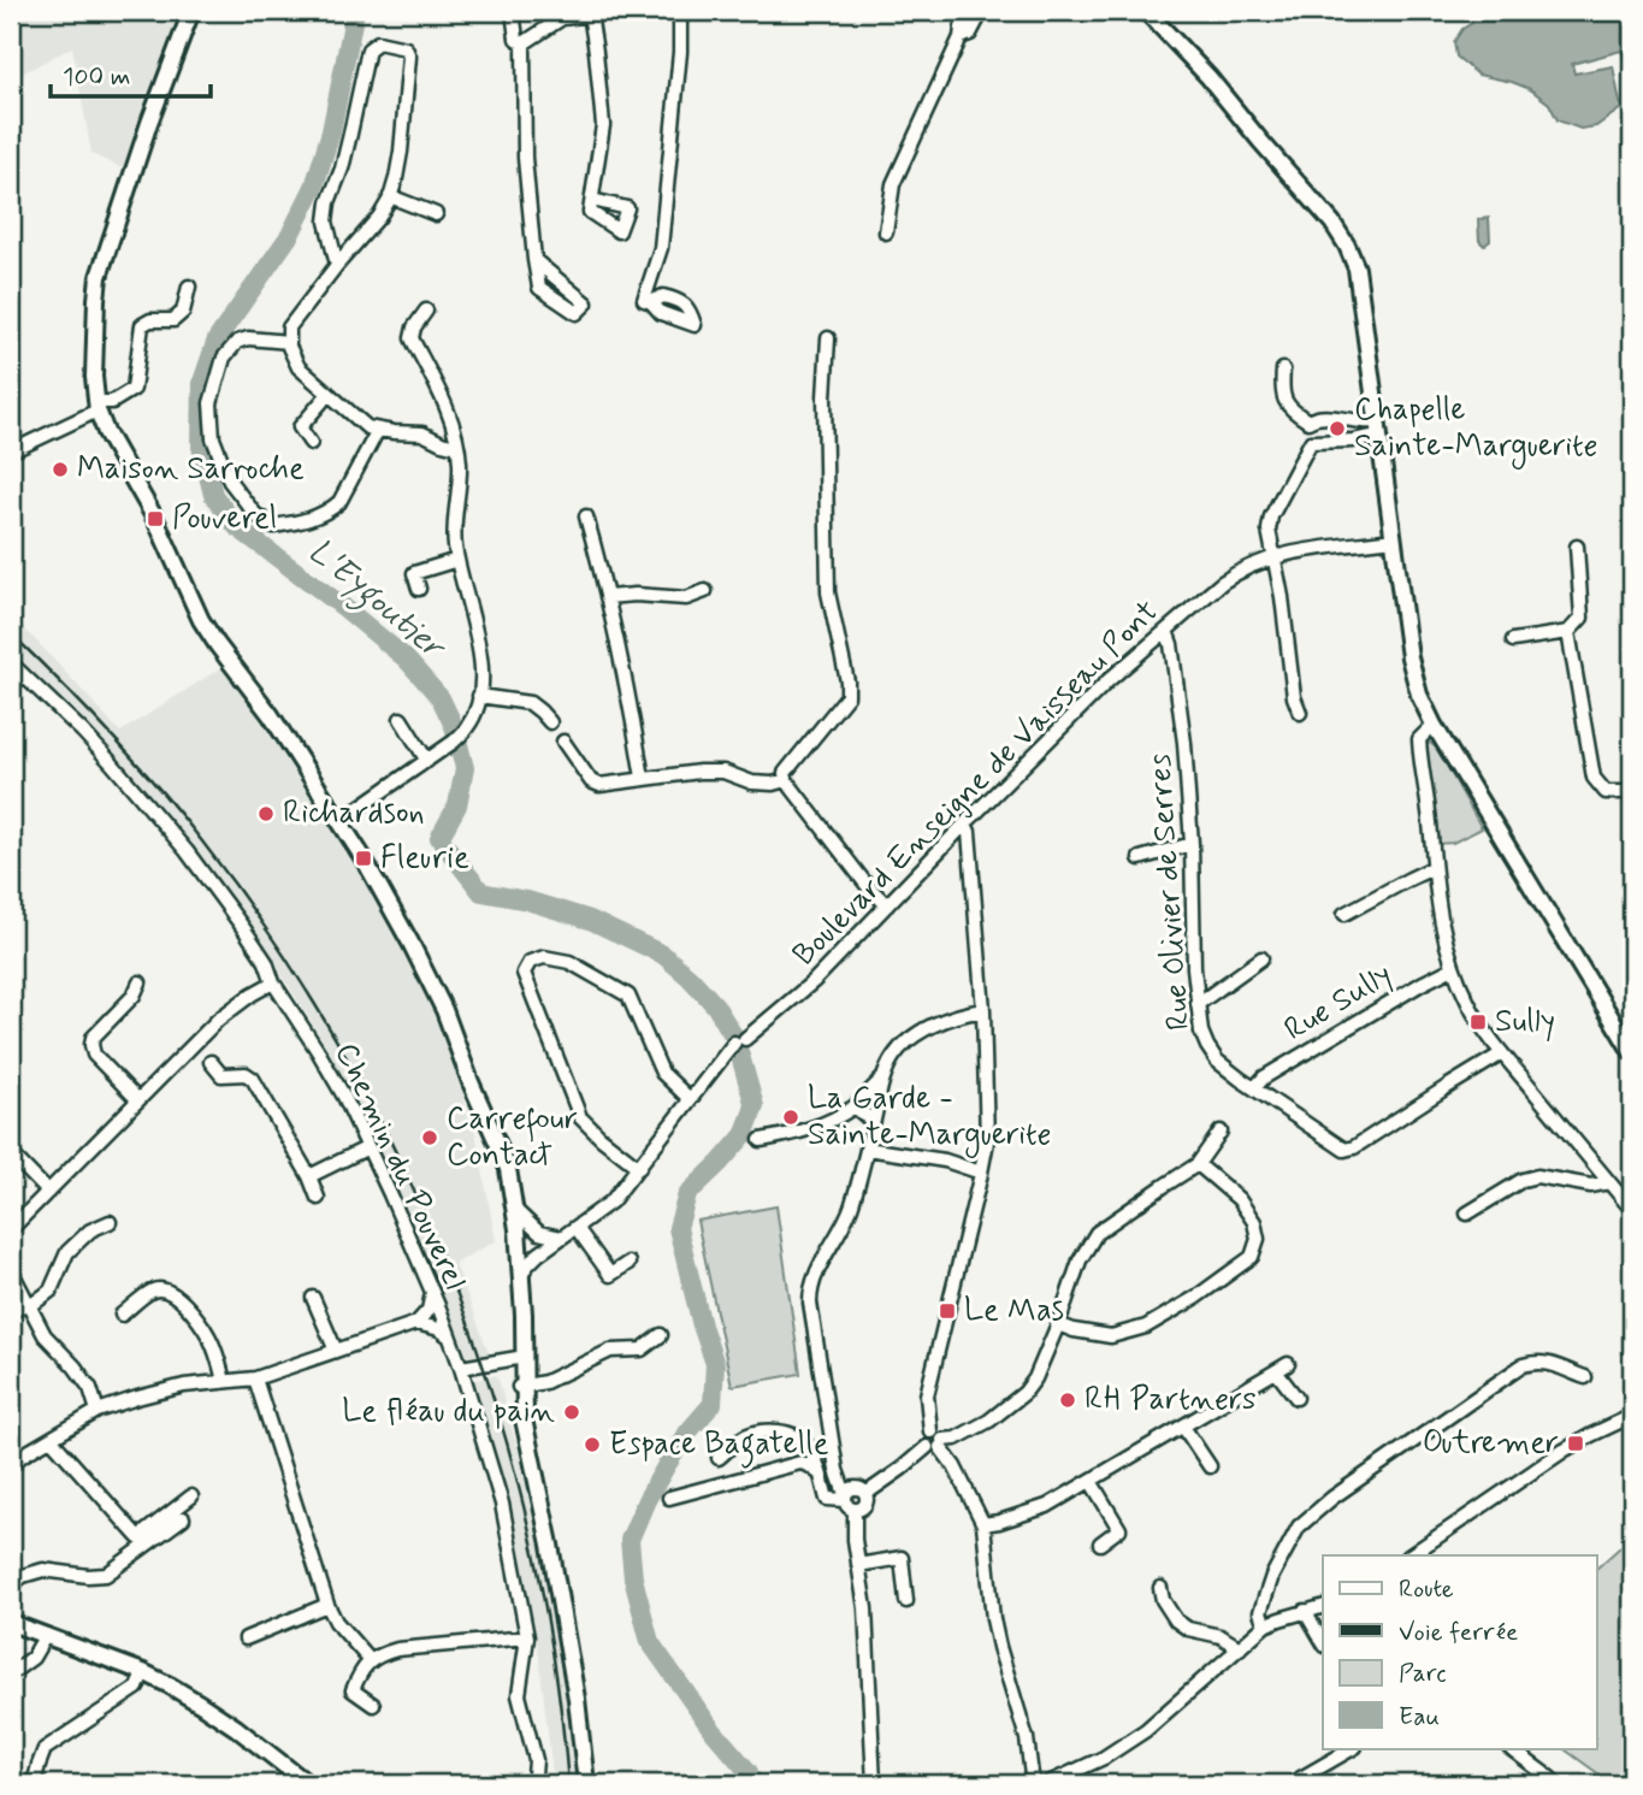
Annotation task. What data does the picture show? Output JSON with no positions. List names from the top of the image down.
{
  "streets": {
    "street": [
      "Boulevard Enseigne de Vaisseau Pont",
      "Rue Olivier de Serres",
      "Rue Sully",
      "Chemin du Pouverel"
    ]
  },
  "crossings": [
    ["Boulevard Enseigne de Vaisseau Pont", "Rue Olivier de Serres"],
    ["Rue Olivier de Serres", "Rue Sully"]
  ],
  "water": ["L'Eygoutier"],
  "places": {
    "other": [
      "Chapelle Sainte-Marguerite",
      "Maison Sarroche",
      "Richardson",
      "La Garde - Sainte-Marguerite",
      "Carrefour Contact",
      "RH Partners",
      "Le fléau du pain",
      "Espace Bagatelle"
    ],
    "transit": [
      "Pouverel",
      "Fleurie",
      "Sully",
      "Le Mas",
      "Outremer"
    ]
  },
  "legend": [
    "Route",
    "Voie ferrée",
    "Parc",
    "Eau"
  ],
  "scale_bar": "100 m"
}
